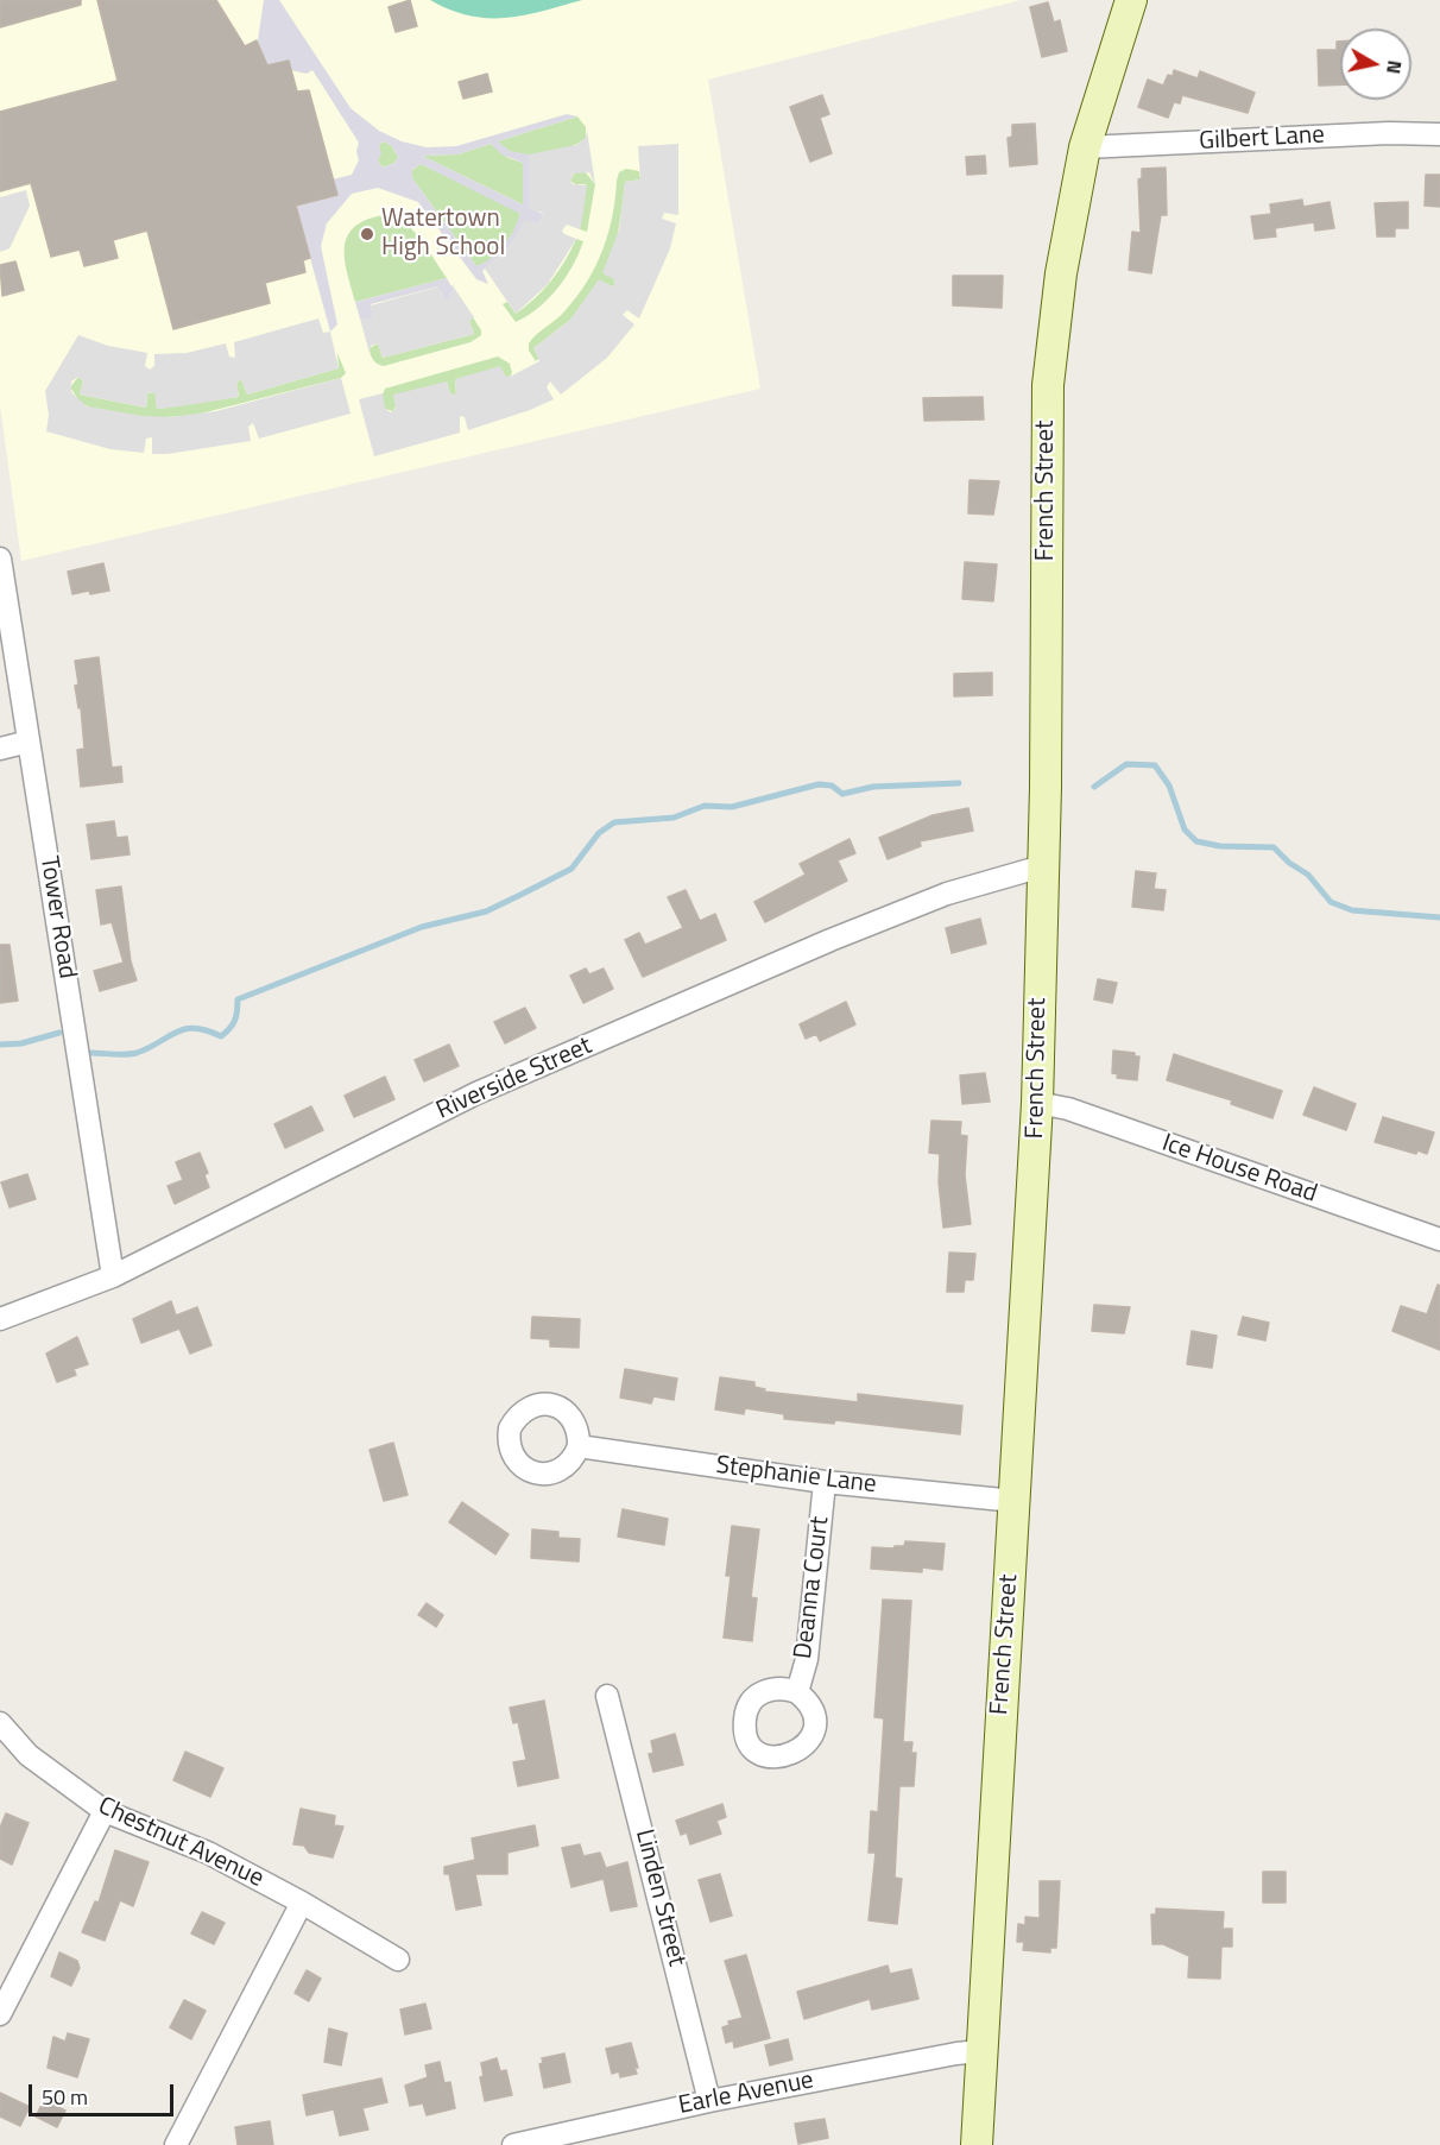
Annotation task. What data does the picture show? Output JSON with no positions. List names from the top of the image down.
{
  "streets": {
    "street": [
      "Gilbert Lane",
      "French Street",
      "Tower Road",
      "Riverside Street",
      "Ice House Road",
      "Stephanie Lane",
      "Deanna Court",
      "Chestnut Avenue",
      "Linden Street",
      "Earle Avenue"
    ]
  },
  "crossings": [
    ["Gilbert Lane", "French Street"],
    ["French Street", "Riverside Street"],
    ["French Street", "Ice House Road"],
    ["French Street", "Stephanie Lane"],
    ["French Street", "Earle Avenue"],
    ["Tower Road", "Riverside Street"],
    ["Stephanie Lane", "Deanna Court"],
    ["Linden Street", "Earle Avenue"]
  ],
  "places": ["Watertown High School"],
  "scale_bar": "50 m",
  "north": "right"
}
